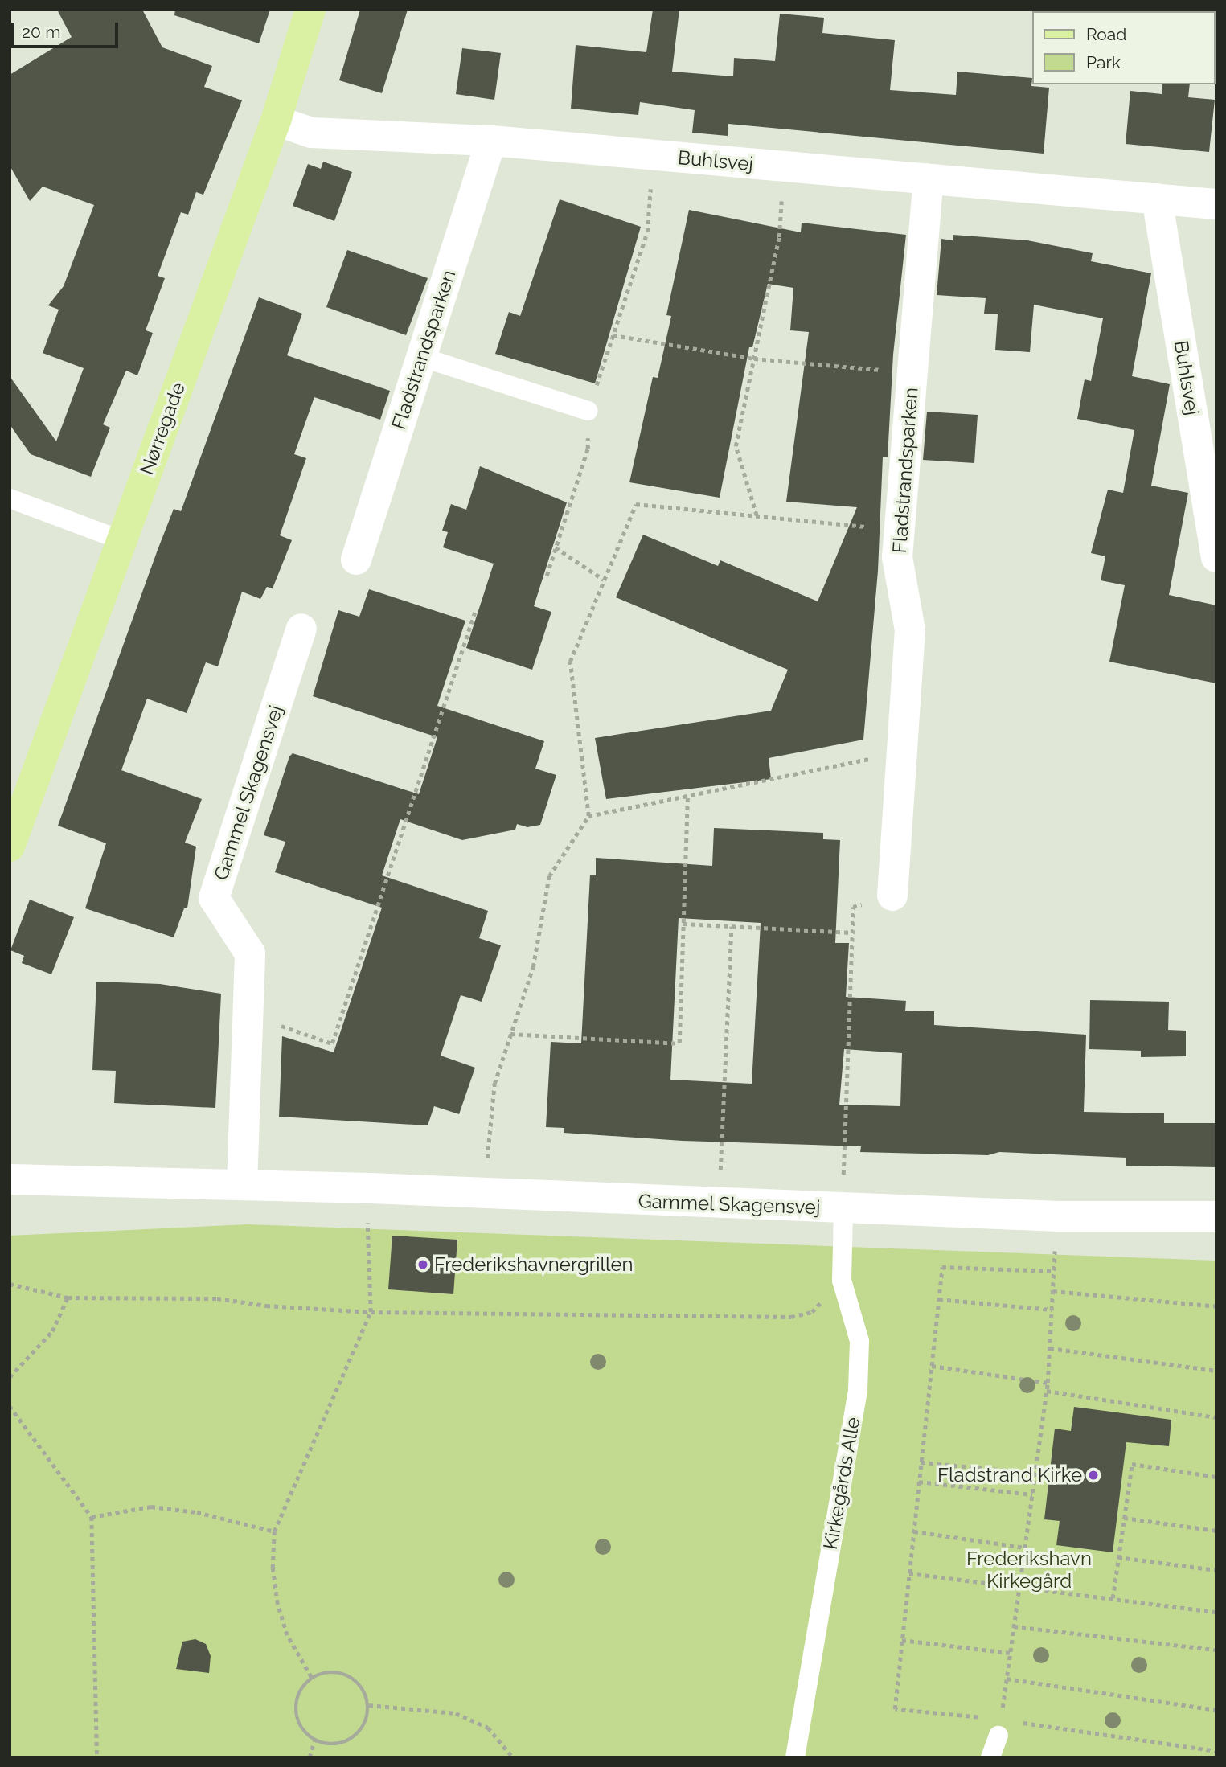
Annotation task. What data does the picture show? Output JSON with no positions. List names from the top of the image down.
{
  "streets": {
    "main road": ["Nørregade"],
    "street": ["Buhlsvej", "Fladstrandsparken", "Gammel Skagensvej"],
    "lane": ["Kirkegårds Alle"]
  },
  "crossings": [
    ["Buhlsvej", "Fladstrandsparken"],
    ["Buhlsvej", "Nørregade"],
    ["Gammel Skagensvej", "Kirkegårds Alle"]
  ],
  "parks": ["Frederikshavn Kirkegård"],
  "places": ["Frederikshavnergrillen", "Fladstrand Kirke"],
  "legend": ["Road", "Park"],
  "scale_bar": "20 m"
}
